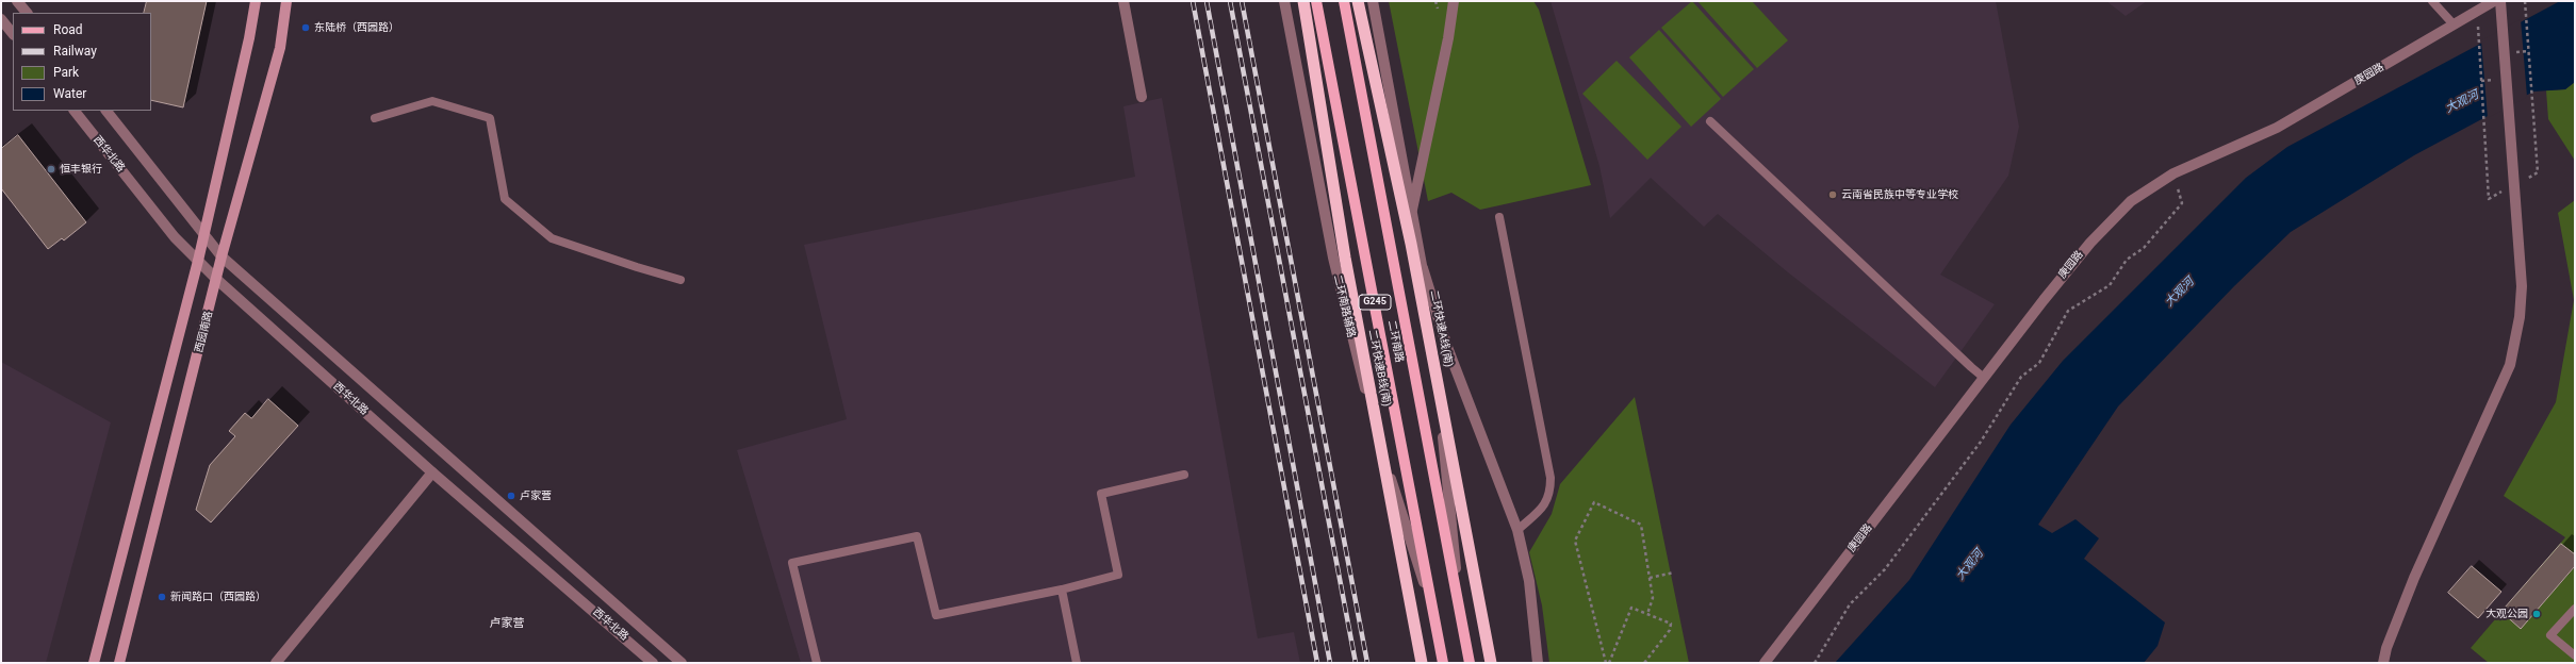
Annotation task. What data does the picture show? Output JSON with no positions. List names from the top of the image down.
{
  "streets": {
    "highway": ["二环快速A线(南)", "二环快速B线(南)"],
    "main road": ["G245", "西园南路", "二环南路"],
    "street": ["庚园路", "西华北路", "二环南路辅路"]
  },
  "crossings": [
    ["西华北路", "西园南路"],
    ["二环南路辅路", "二环南路"]
  ],
  "districts": ["卢家营"],
  "water": ["大观河"],
  "places": [
    "东陆桥（西园路）",
    "恒丰银行",
    "云南省民族中等专业学校",
    "卢家营",
    "新闻路口（西园路）",
    "大观公园"
  ],
  "legend": [
    "Road",
    "Railway",
    "Park",
    "Water"
  ]
}
